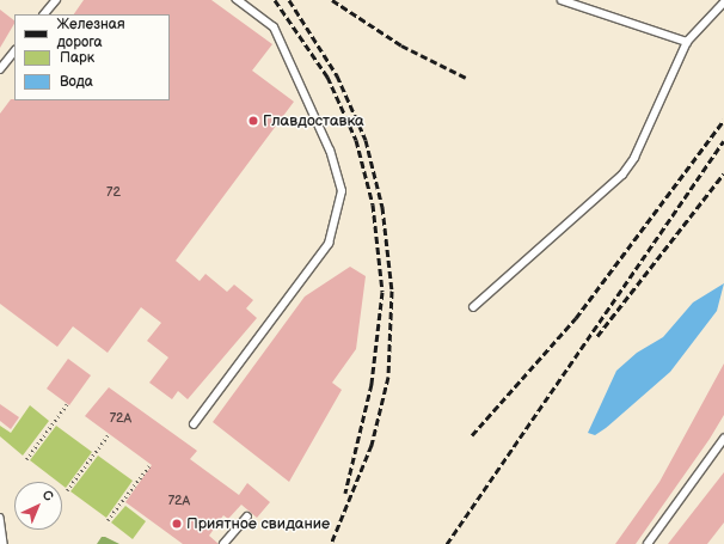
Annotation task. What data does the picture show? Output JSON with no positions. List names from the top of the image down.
{
  "places": ["Главдоставка", "Приятное свидание"],
  "house_numbers": ["72", "72А", "72А"],
  "legend": ["Железная дорога", "Парк", "Вода"],
  "north": "top right"
}
